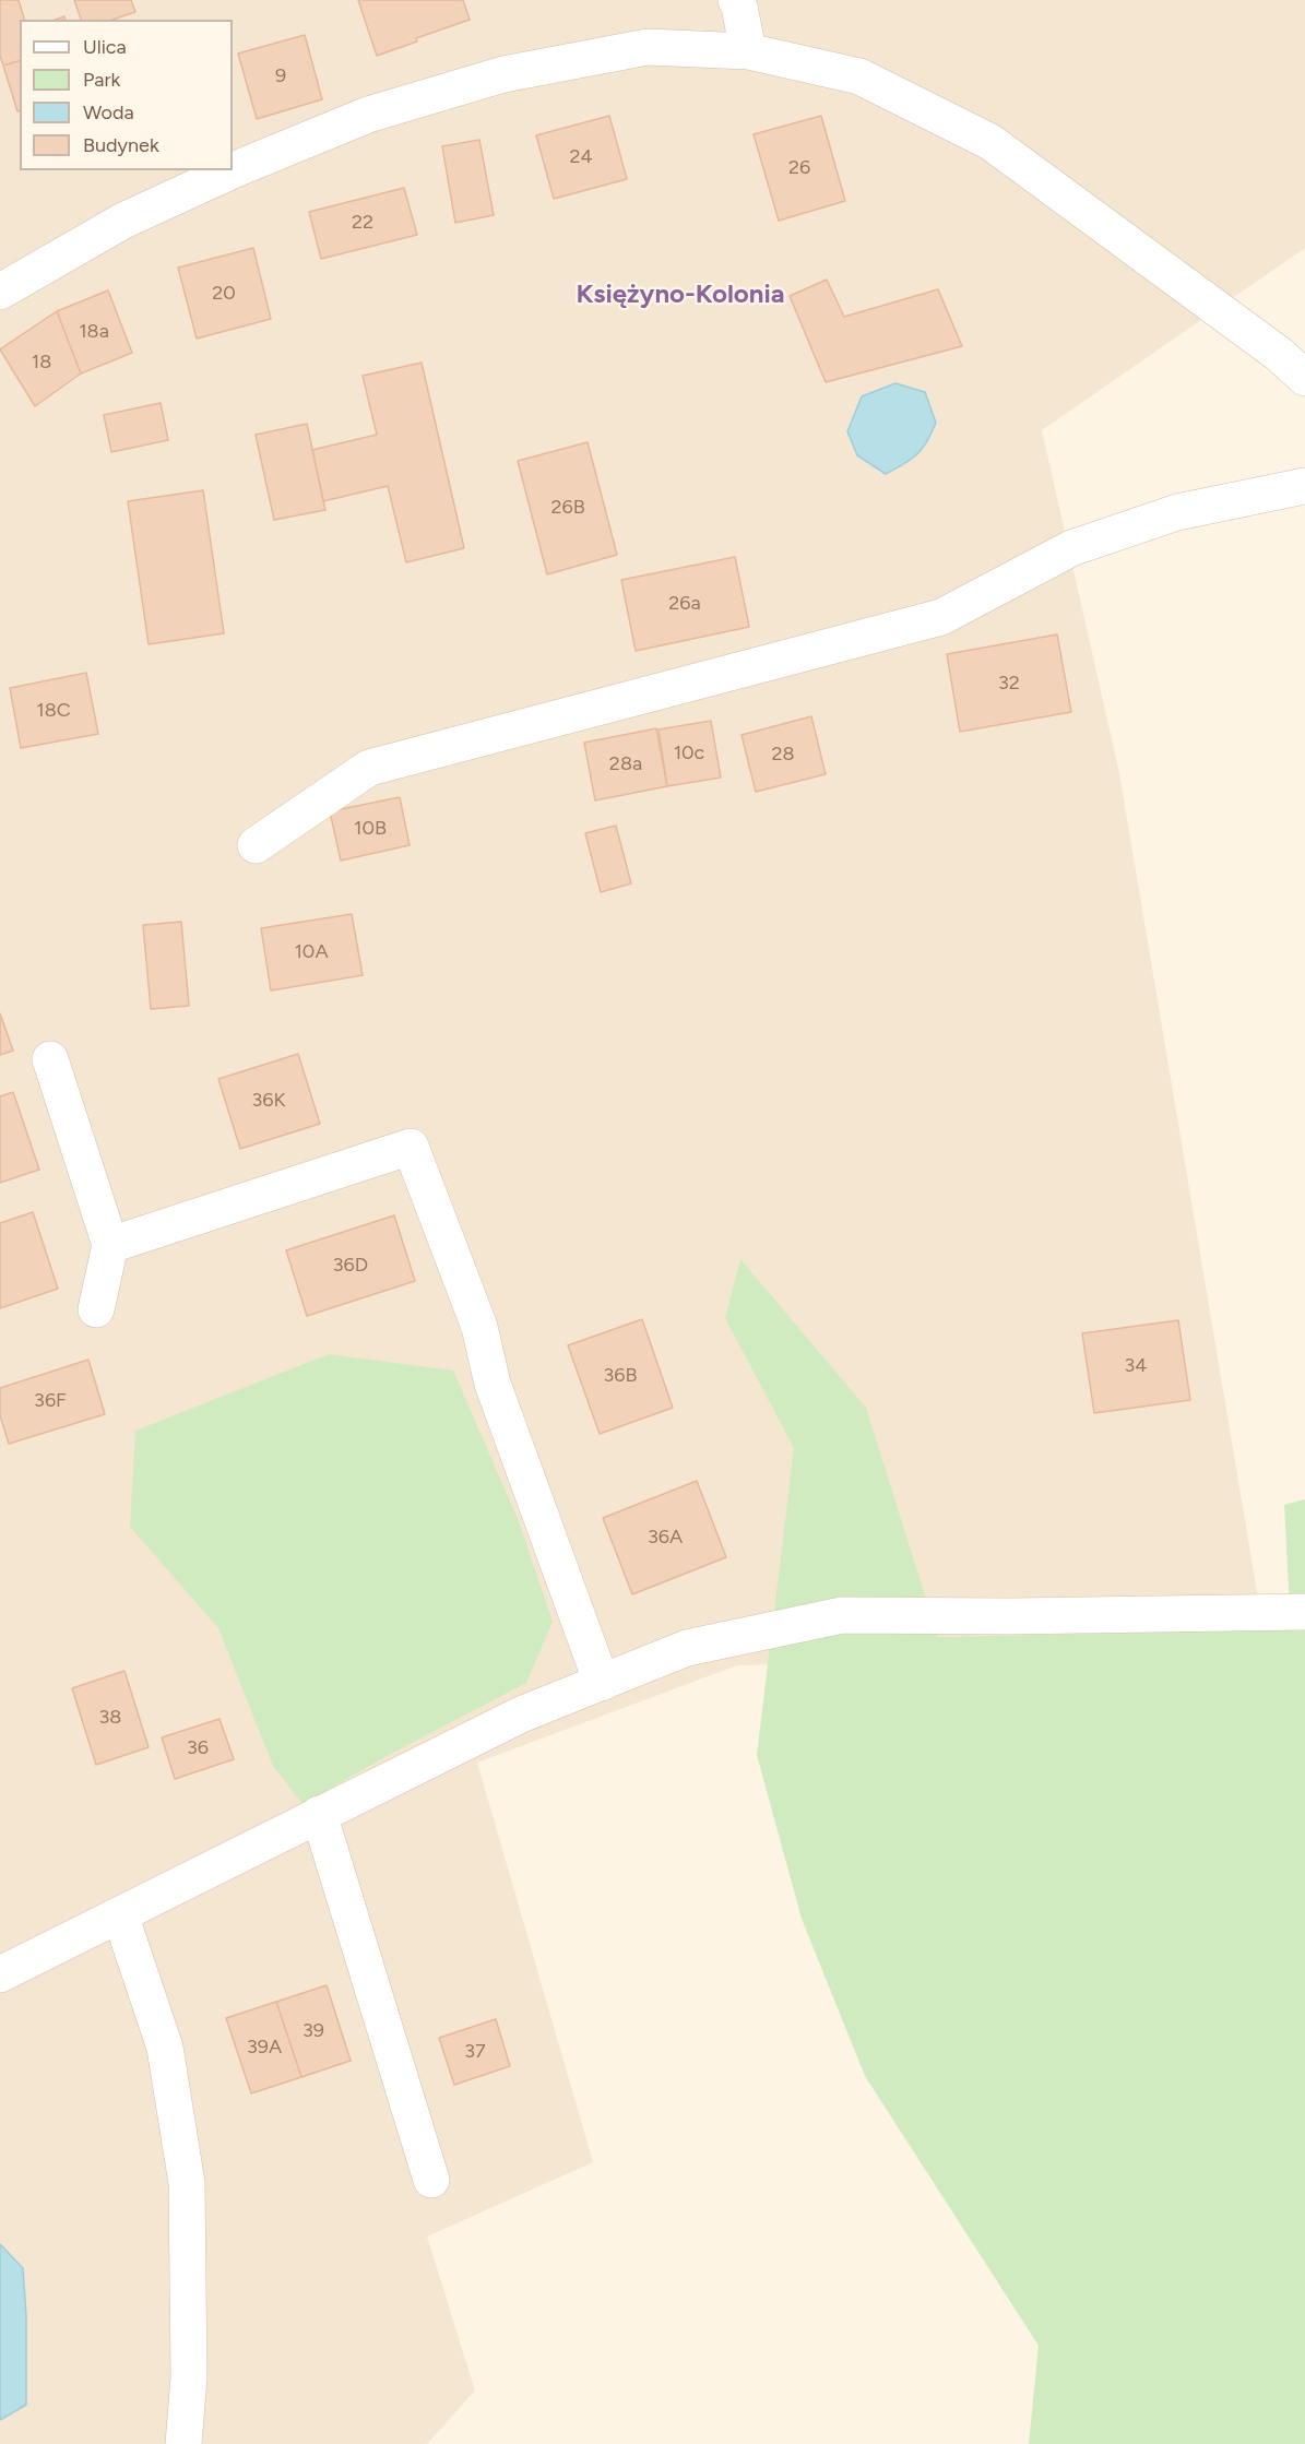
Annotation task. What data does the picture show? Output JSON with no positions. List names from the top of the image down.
{
  "districts": ["Księżyno-Kolonia"],
  "house_numbers": [
    "9",
    "24",
    "26",
    "22",
    "20",
    "18a",
    "18",
    "26B",
    "26a",
    "32",
    "18C",
    "10c",
    "28",
    "28a",
    "10B",
    "10A",
    "36K",
    "36D",
    "34",
    "36B",
    "36F",
    "36A",
    "38",
    "36",
    "39",
    "39A",
    "37"
  ],
  "legend": [
    "Ulica",
    "Park",
    "Woda",
    "Budynek"
  ]
}
